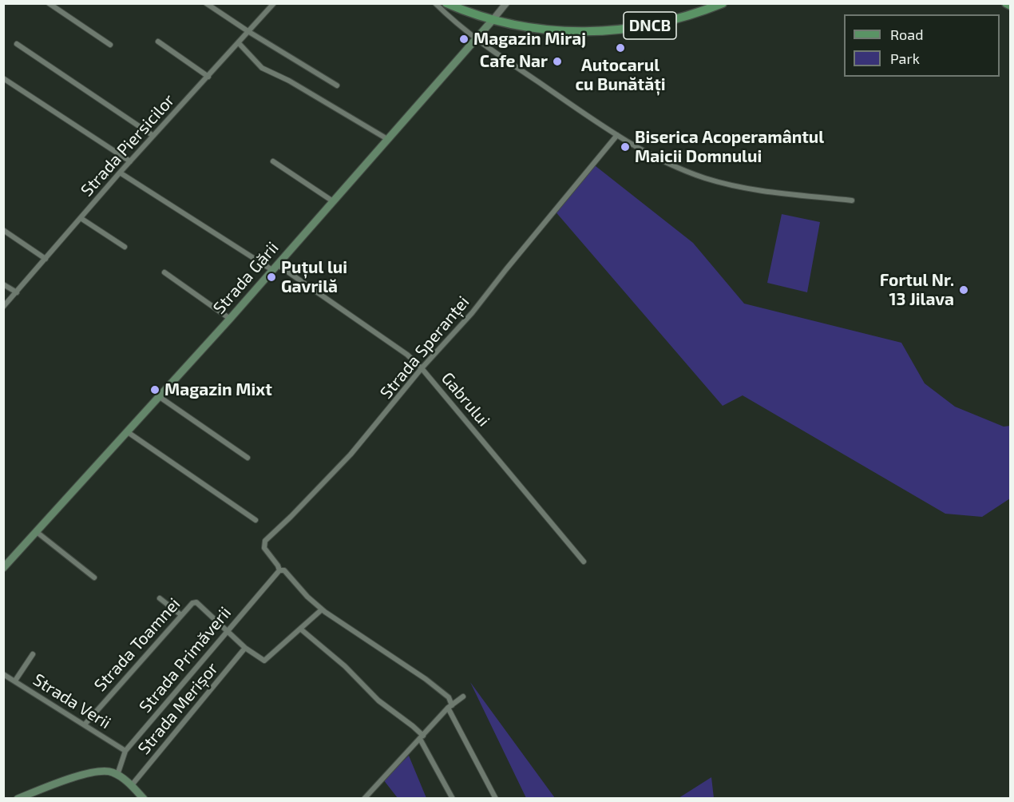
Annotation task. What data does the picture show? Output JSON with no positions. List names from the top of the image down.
{
  "streets": {
    "main road": ["DNCB", "Strada Gării"],
    "street": [
      "Strada Piersicilor",
      "Strada Speranței",
      "Gabrului",
      "Strada Toamnei",
      "Strada Primăverii",
      "Strada Verii",
      "Strada Merișor"
    ]
  },
  "crossings": [
    ["DNCB", "Strada Gării"],
    ["Strada Piersicilor", "Gabrului"],
    ["Strada Gării", "Gabrului"],
    ["Strada Speranței", "Gabrului"],
    ["Strada Speranței", "Strada Toamnei"],
    ["Strada Speranței", "Strada Primăverii"],
    ["Strada Toamnei", "Strada Primăverii"],
    ["Strada Toamnei", "Strada Verii"],
    ["Strada Toamnei", "Strada Merișor"],
    ["Strada Primăverii", "Strada Verii"]
  ],
  "places": [
    "Magazin Miraj",
    "Autocarul cu Bunătăți",
    "Cafe Nar",
    "Biserica Acoperamântul Maicii Domnului",
    "Puțul lui Gavrilă",
    "Fortul Nr. 13 Jilava",
    "Magazin Mixt"
  ],
  "legend": ["Road", "Park"]
}
